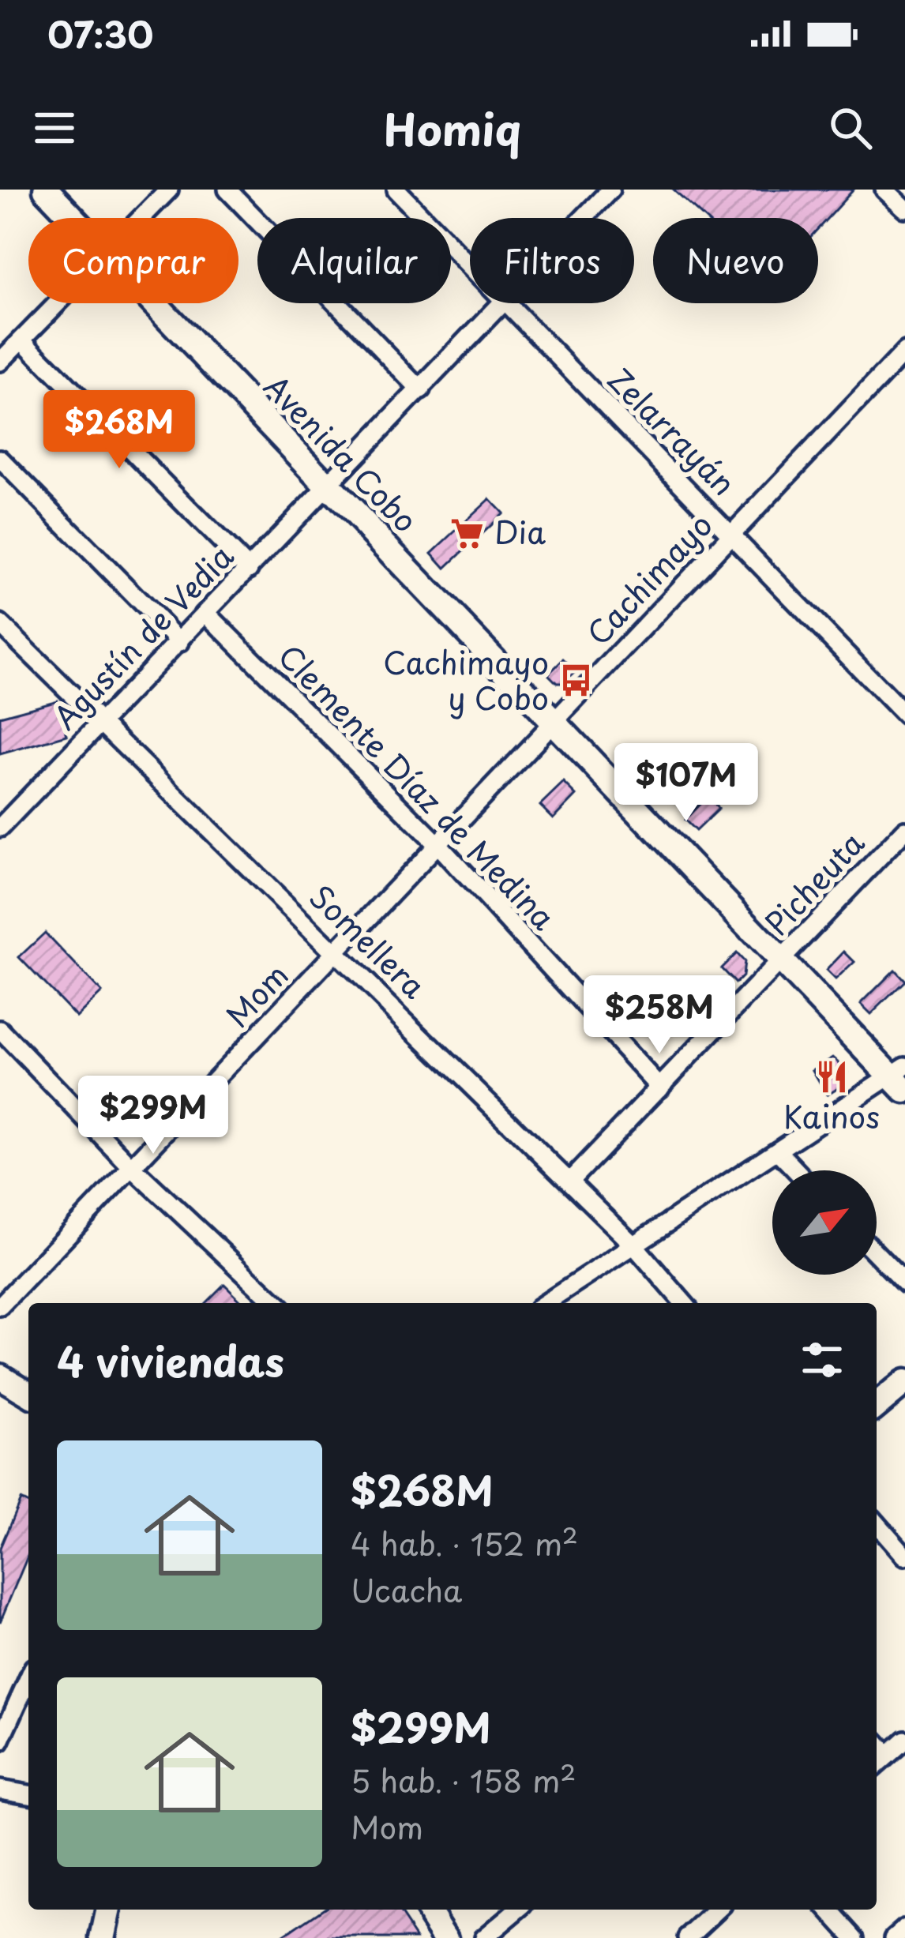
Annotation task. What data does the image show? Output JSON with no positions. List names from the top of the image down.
{
  "streets": {
    "main road": ["Avenida Cobo"],
    "street": [
      "Zelarrayán",
      "Cachimayo",
      "Agustín de Vedia",
      "Clemente Díaz de Medina",
      "Picheuta",
      "Somellera",
      "Mom"
    ]
  },
  "crossings": [
    ["Zelarrayán", "Cachimayo"],
    ["Avenida Cobo", "Cachimayo"],
    ["Avenida Cobo", "Agustín de Vedia"],
    ["Avenida Cobo", "Picheuta"],
    ["Avenida Cobo", "Mom"],
    ["Cachimayo", "Mom"],
    ["Agustín de Vedia", "Clemente Díaz de Medina"],
    ["Agustín de Vedia", "Somellera"],
    ["Clemente Díaz de Medina", "Picheuta"],
    ["Clemente Díaz de Medina", "Mom"],
    ["Picheuta", "Somellera"],
    ["Somellera", "Mom"]
  ],
  "places": {
    "supermarket": ["Dia"],
    "bus stop": ["Cachimayo y Cobo"],
    "restaurant": ["Kainos"]
  },
  "north": "top right",
  "page": {
    "status": "07:30",
    "header": "Homiq",
    "chip": [
      "Comprar",
      "Alquilar",
      "Filtros",
      "Nuevo"
    ],
    "price": [
      "$268M",
      "$107M",
      "$258M",
      "$299M"
    ],
    "heading": "4 viviendas",
    "list": [
      {
        "name": "$268M",
        "note": "4 hab. · 152 m² · Ucacha"
      },
      {
        "name": "$299M",
        "note": "5 hab. · 158 m² · Mom"
      }
    ]
  }
}
